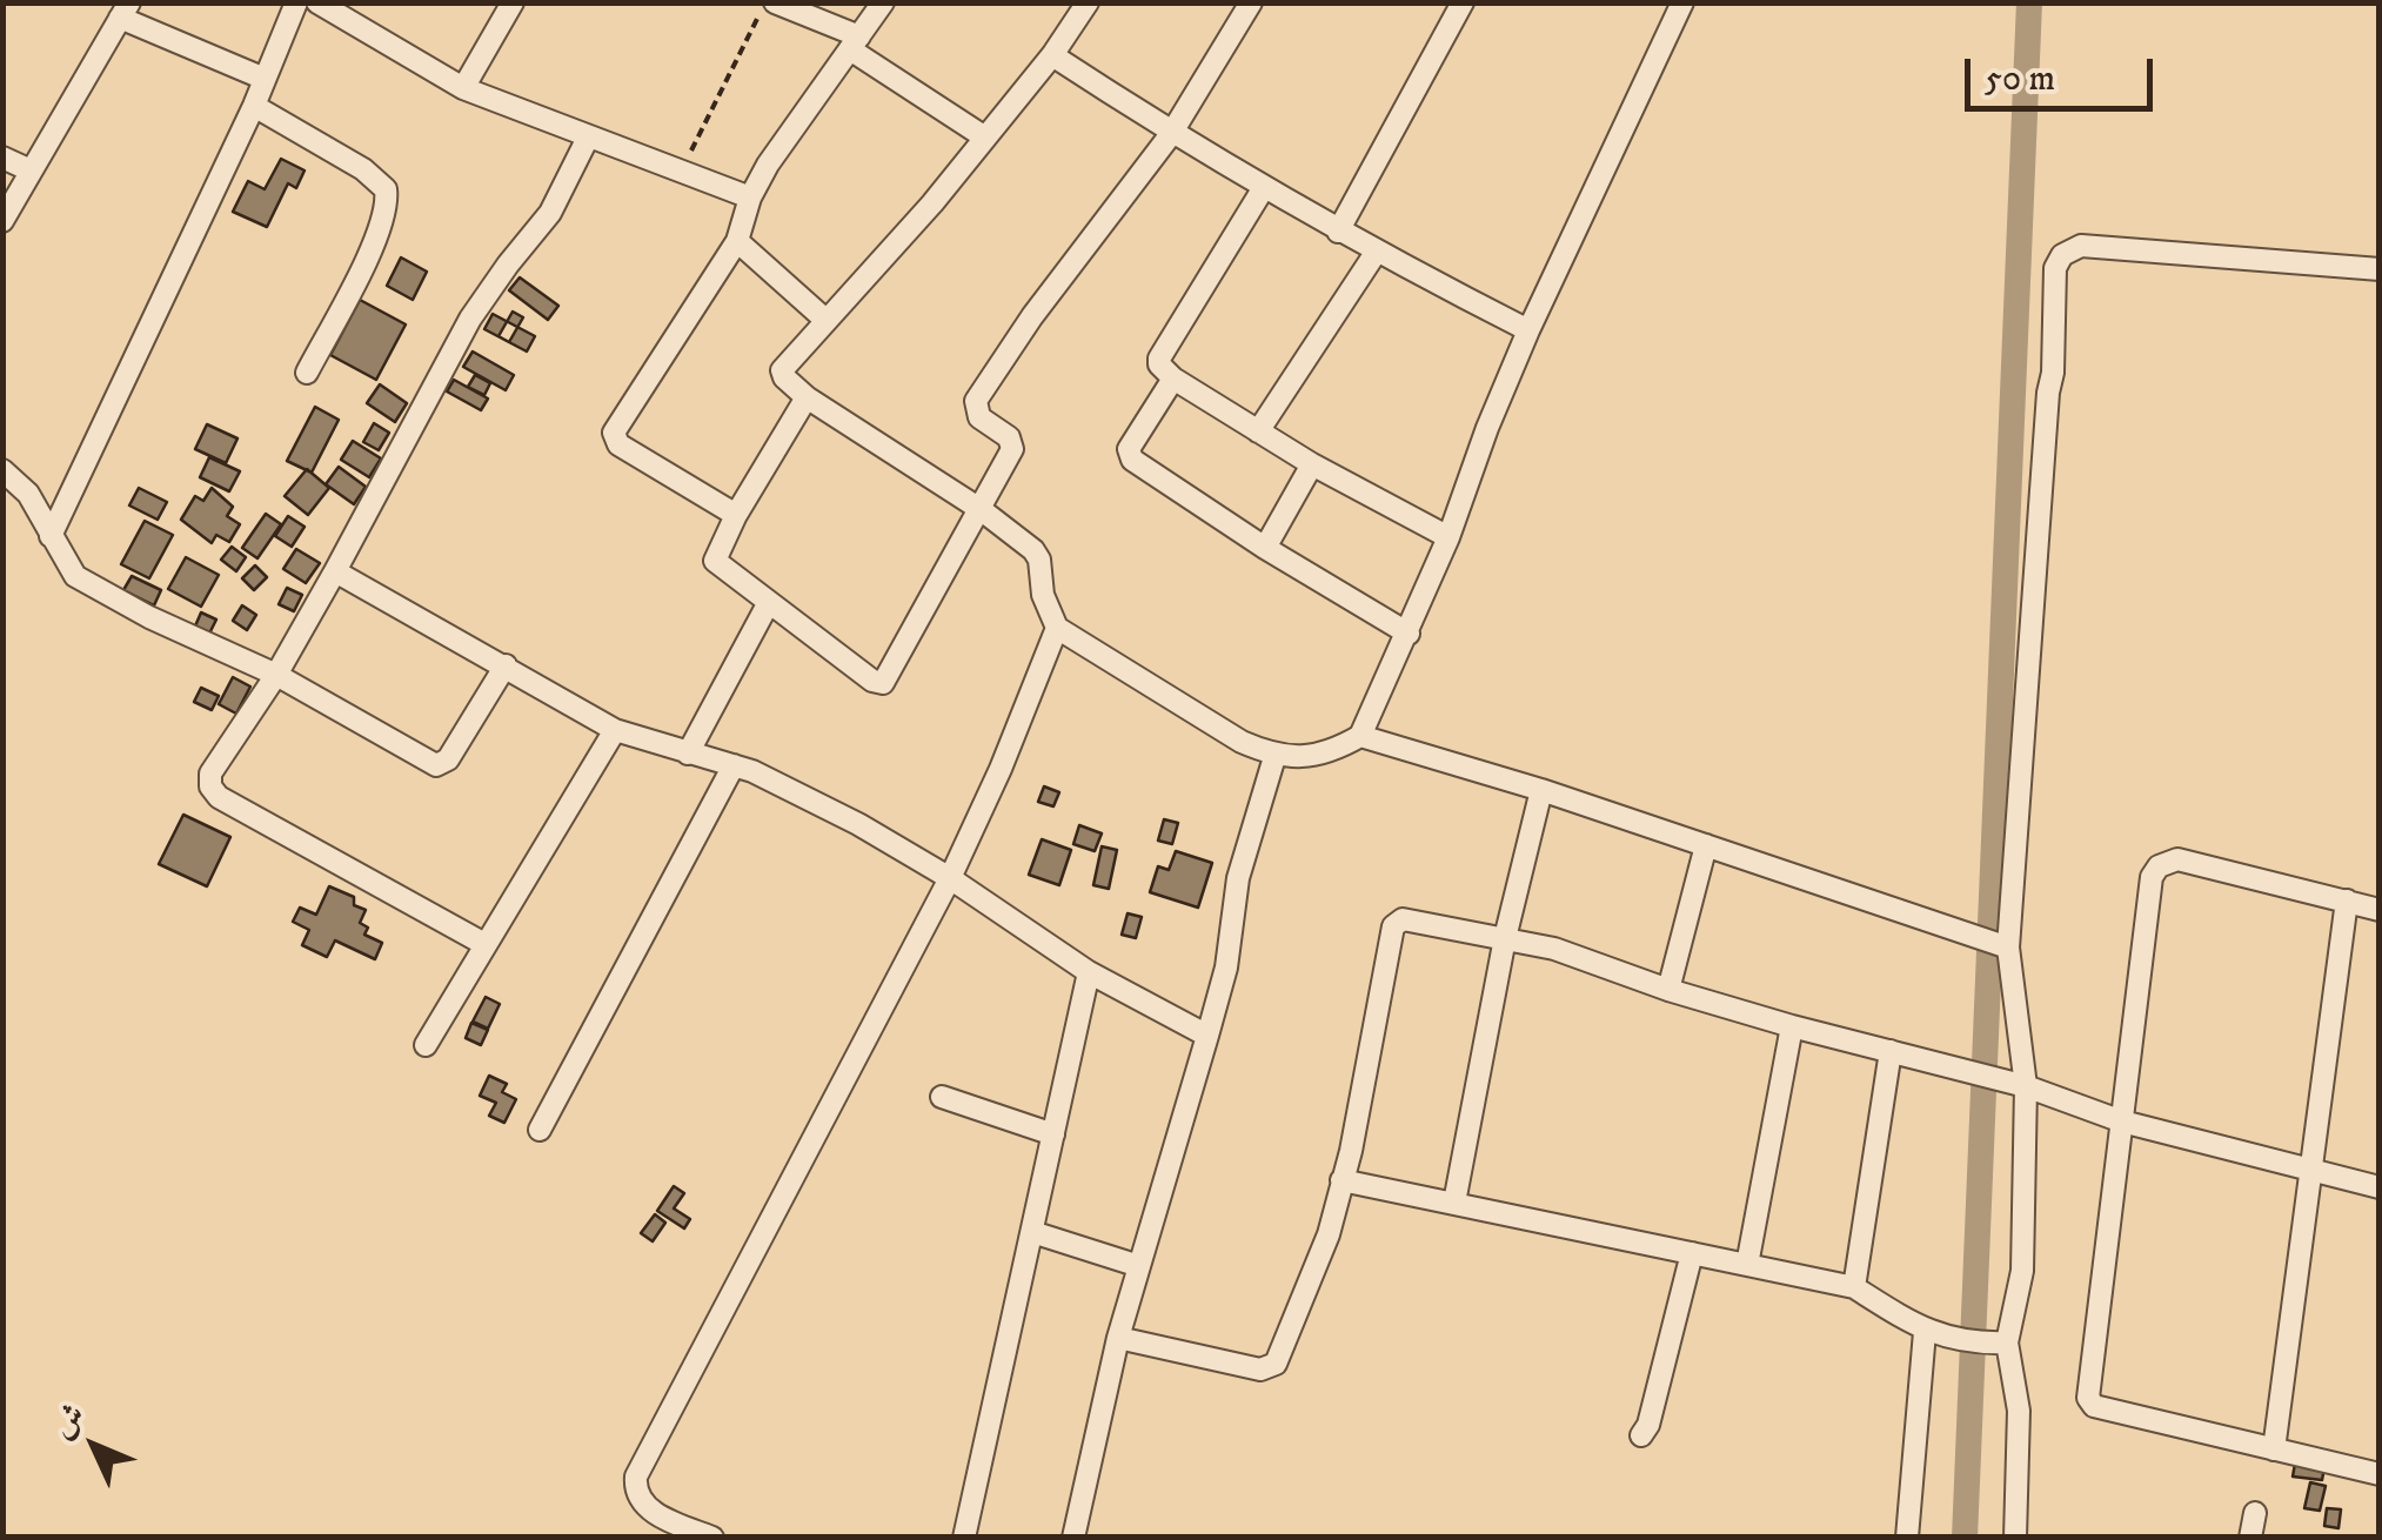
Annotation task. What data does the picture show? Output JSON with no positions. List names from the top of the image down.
{
  "scale_bar": "50 m",
  "north": "top left"
}
